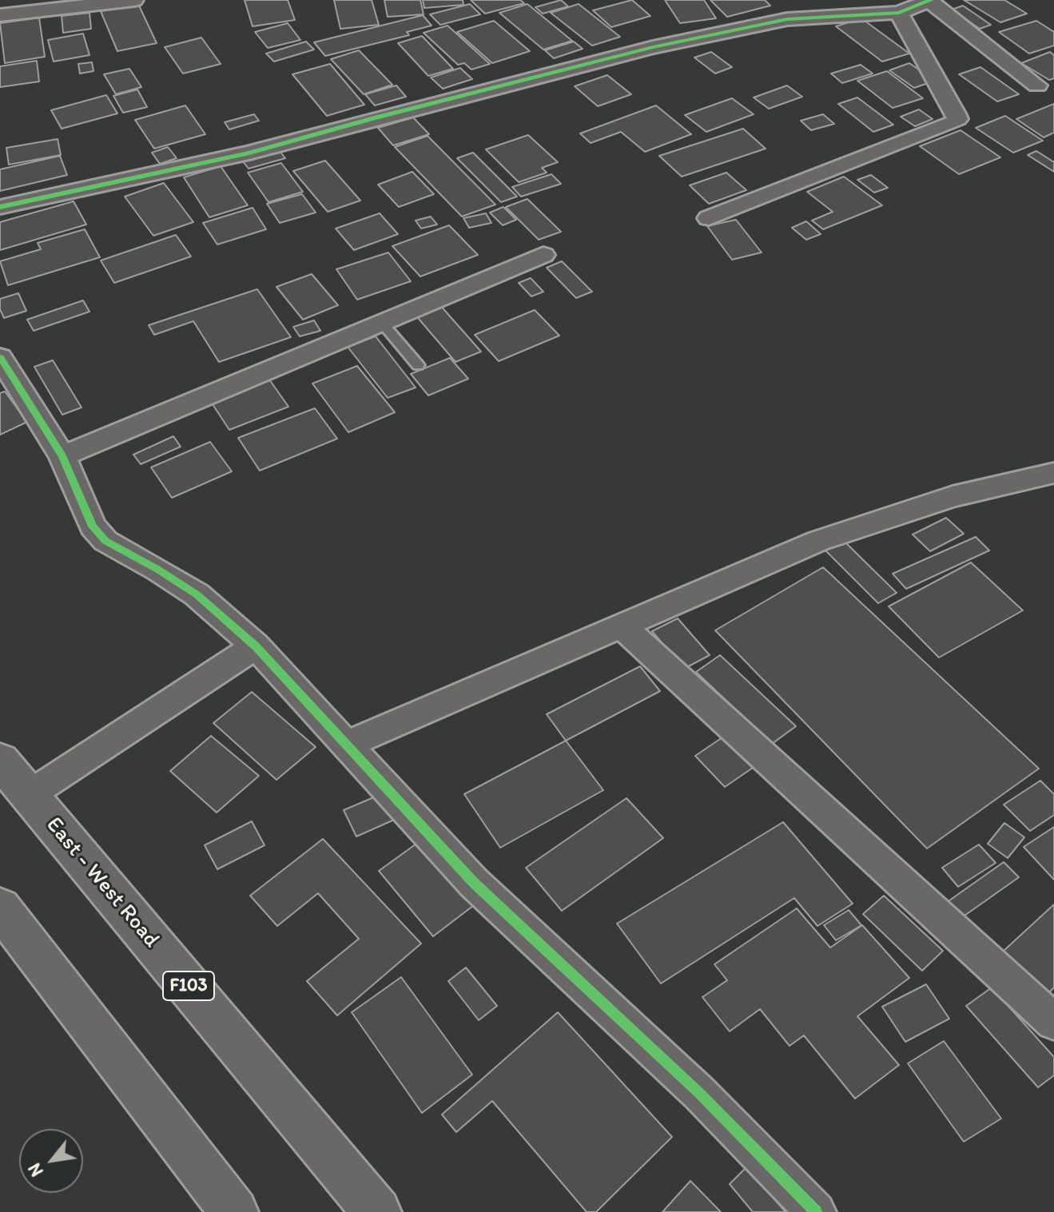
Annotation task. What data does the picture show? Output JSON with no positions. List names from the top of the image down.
{
  "streets": {
    "main road": ["East - West Road", "F103"]
  },
  "north": "bottom left"
}
